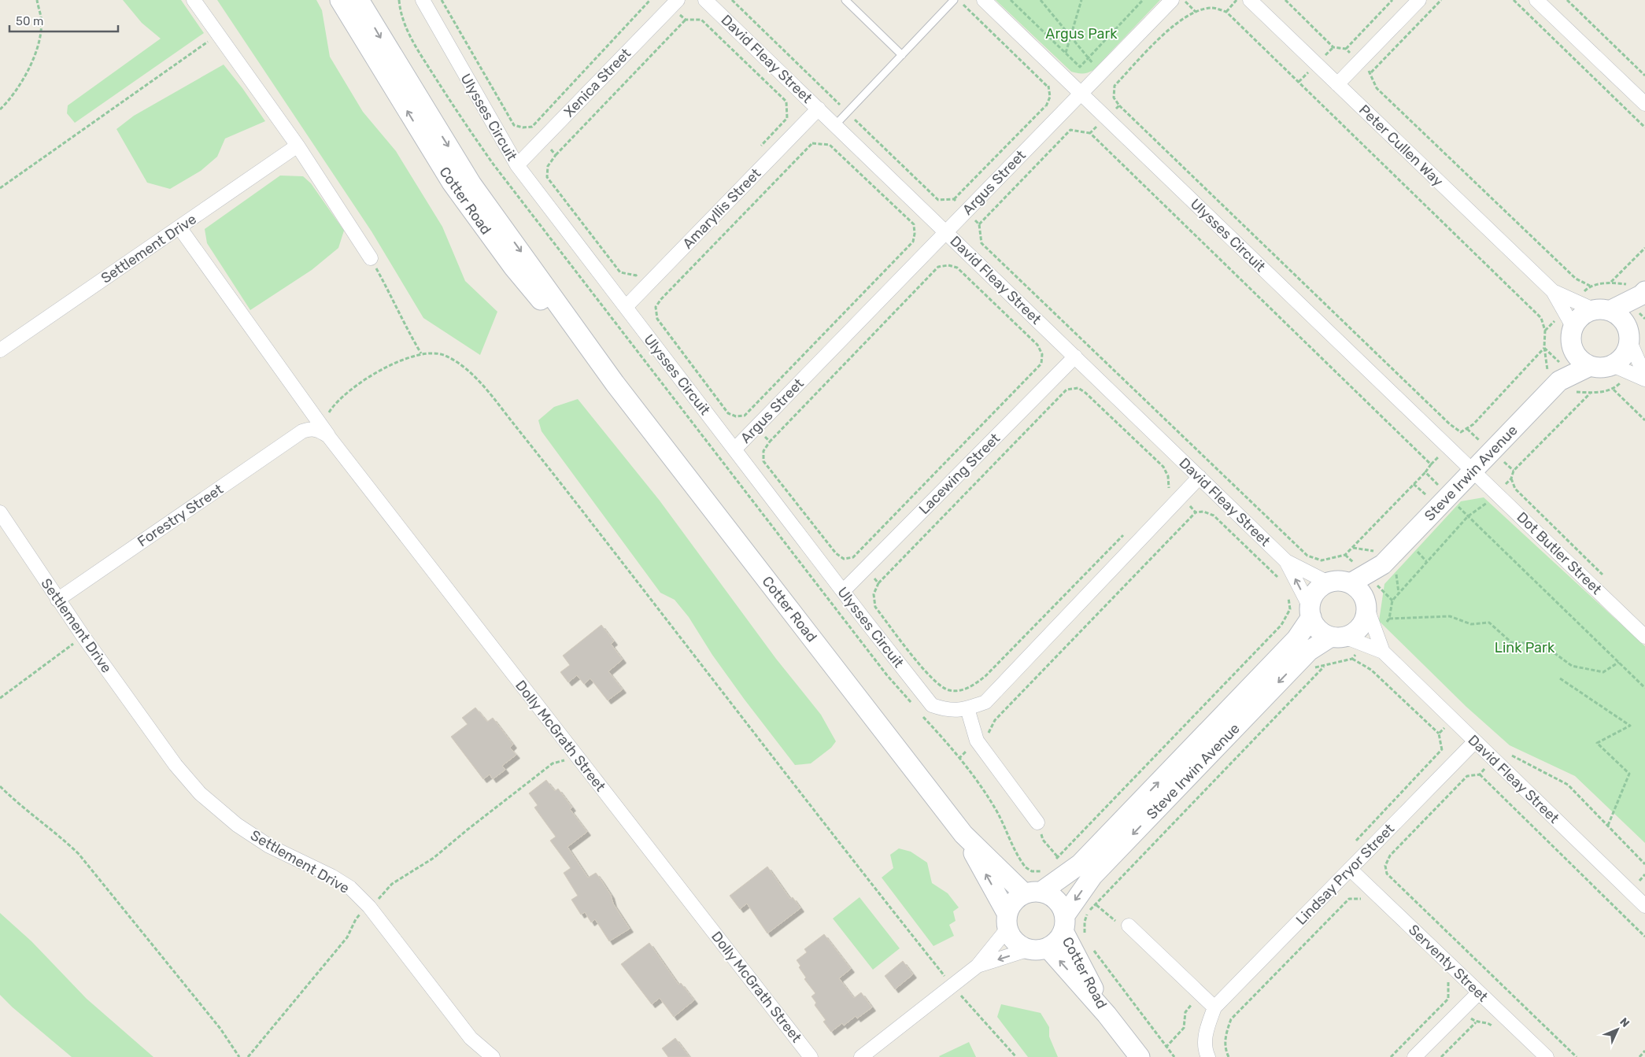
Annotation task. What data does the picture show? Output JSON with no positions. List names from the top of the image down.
{
  "streets": {
    "main road": ["Peter Cullen Way", "Cotter Road", "Steve Irwin Avenue"],
    "street": [
      "David Fleay Street",
      "Xenica Street",
      "Ulysses Circuit",
      "Argus Street",
      "Amaryllis Street",
      "Settlement Drive",
      "Lacewing Street",
      "Forestry Street",
      "Dot Butler Street",
      "Dolly McGrath Street",
      "Lindsay Pryor Street",
      "Serventy Street"
    ]
  },
  "crossings": [
    ["David Fleay Street", "Ulysses Circuit"],
    ["David Fleay Street", "Argus Street"],
    ["David Fleay Street", "Amaryllis Street"],
    ["David Fleay Street", "Steve Irwin Avenue"],
    ["David Fleay Street", "Lacewing Street"],
    ["David Fleay Street", "Lindsay Pryor Street"],
    ["Xenica Street", "Ulysses Circuit"],
    ["Ulysses Circuit", "Argus Street"],
    ["Ulysses Circuit", "Amaryllis Street"],
    ["Ulysses Circuit", "Steve Irwin Avenue"],
    ["Ulysses Circuit", "Lacewing Street"],
    ["Ulysses Circuit", "Dot Butler Street"],
    ["Peter Cullen Way", "Steve Irwin Avenue"],
    ["Cotter Road", "Steve Irwin Avenue"],
    ["Settlement Drive", "Forestry Street"],
    ["Settlement Drive", "Dolly McGrath Street"],
    ["Steve Irwin Avenue", "Dot Butler Street"],
    ["Forestry Street", "Dolly McGrath Street"],
    ["Lindsay Pryor Street", "Serventy Street"]
  ],
  "parks": ["Argus Park", "Link Park"],
  "scale_bar": "50 m",
  "north": "top right"
}
